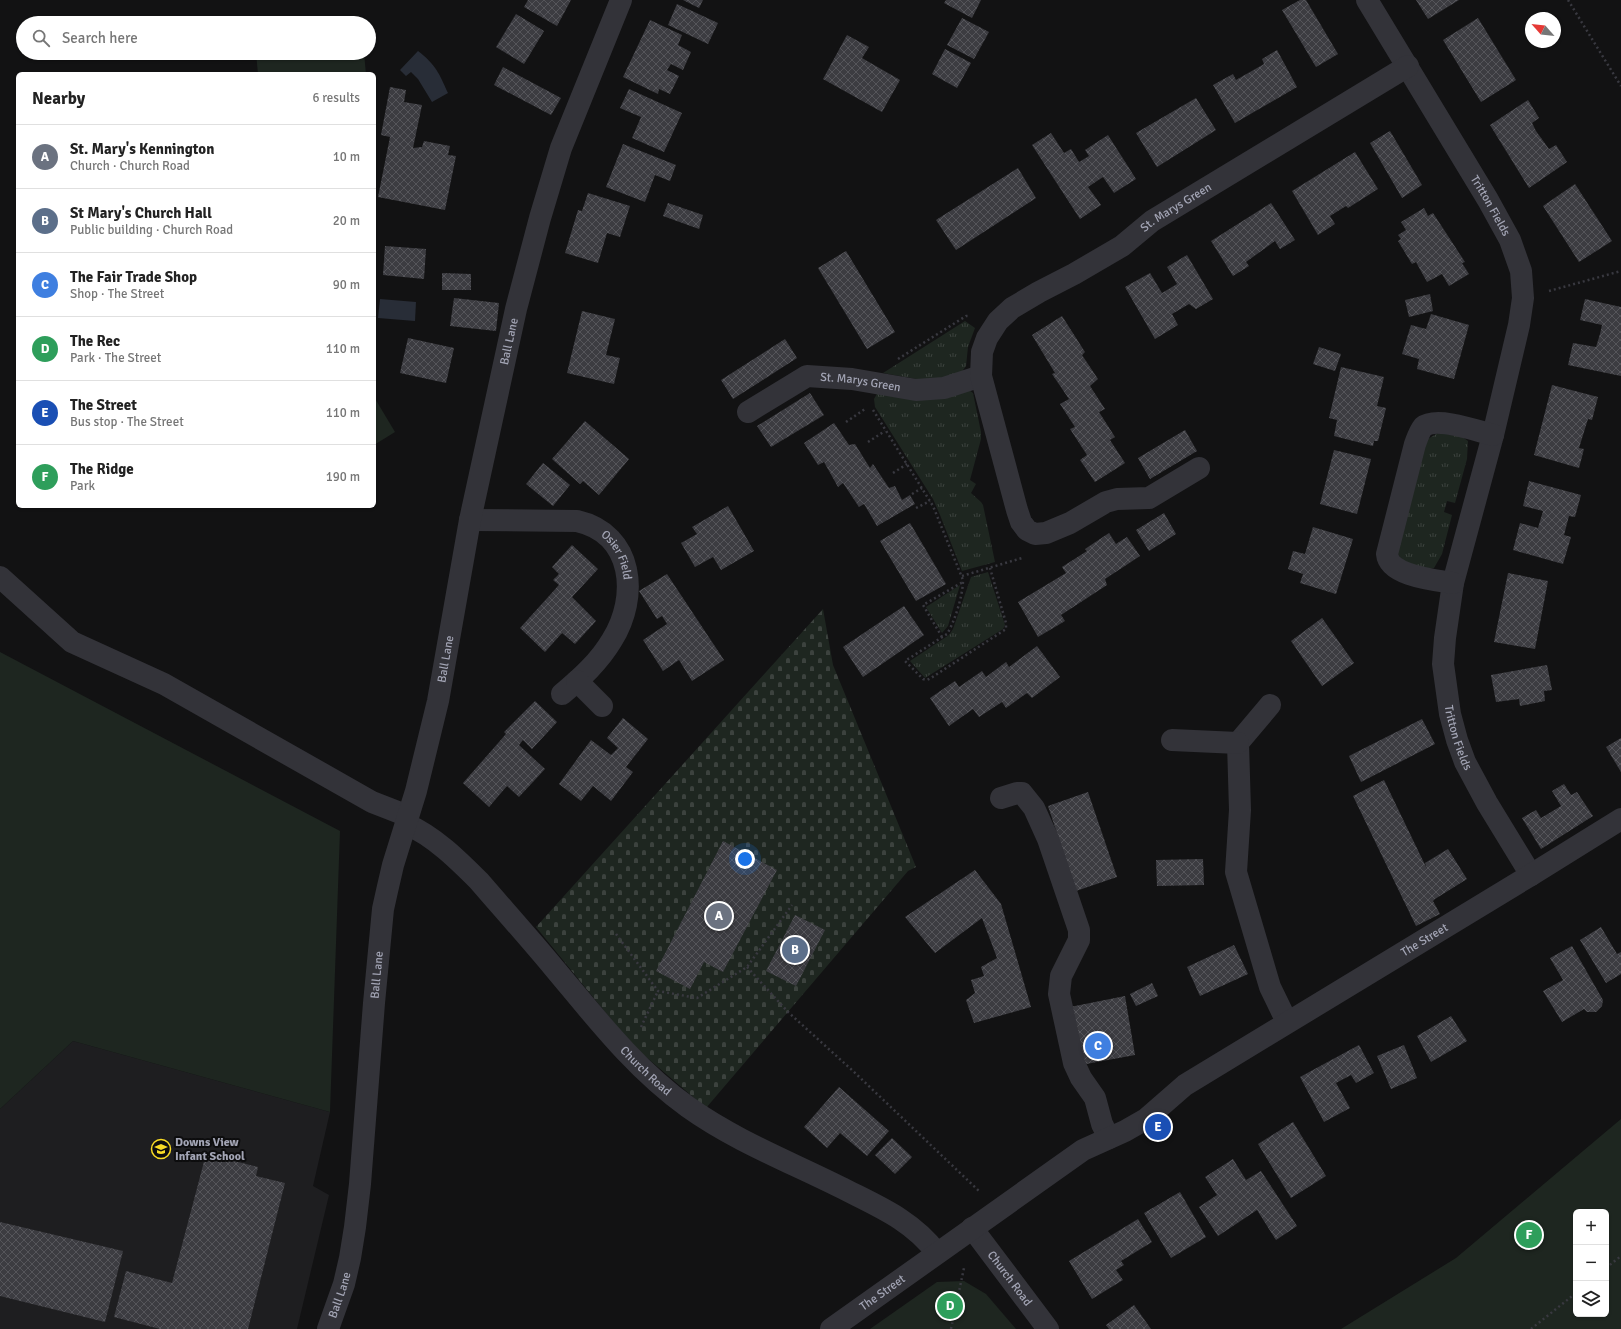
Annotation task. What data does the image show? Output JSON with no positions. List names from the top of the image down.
{
  "streets": {
    "street": [
      "Tritton Fields",
      "St. Marys Green",
      "Ball Lane",
      "Osier Field",
      "The Street",
      "Church Road"
    ]
  },
  "crossings": [
    ["Tritton Fields", "St. Marys Green"],
    ["Tritton Fields", "The Street"],
    ["Ball Lane", "Osier Field"],
    ["Ball Lane", "Church Road"],
    ["The Street", "Church Road"]
  ],
  "places": {
    "school or university": ["Downs View Infant School"]
  },
  "north": "top left",
  "page": {
    "search": "Search here",
    "heading": ["Nearby", "6 results"],
    "list": [
      {
        "mark": "A",
        "name": "St. Mary's Kennington",
        "note": "Church · Church Road",
        "value": "10 m"
      },
      {
        "mark": "B",
        "name": "St Mary's Church Hall",
        "note": "Public building · Church Road",
        "value": "20 m"
      },
      {
        "mark": "C",
        "name": "The Fair Trade Shop",
        "note": "Shop · The Street",
        "value": "90 m"
      },
      {
        "mark": "D",
        "name": "The Rec",
        "note": "Park · The Street",
        "value": "110 m"
      },
      {
        "mark": "E",
        "name": "The Street",
        "note": "Bus stop · The Street",
        "value": "110 m"
      },
      {
        "mark": "F",
        "name": "The Ridge",
        "note": "Park",
        "value": "190 m"
      }
    ],
    "pins": [
      "A",
      "B",
      "C",
      "E",
      "F",
      "D"
    ],
    "map_buttons": ["+", "−"]
  }
}
